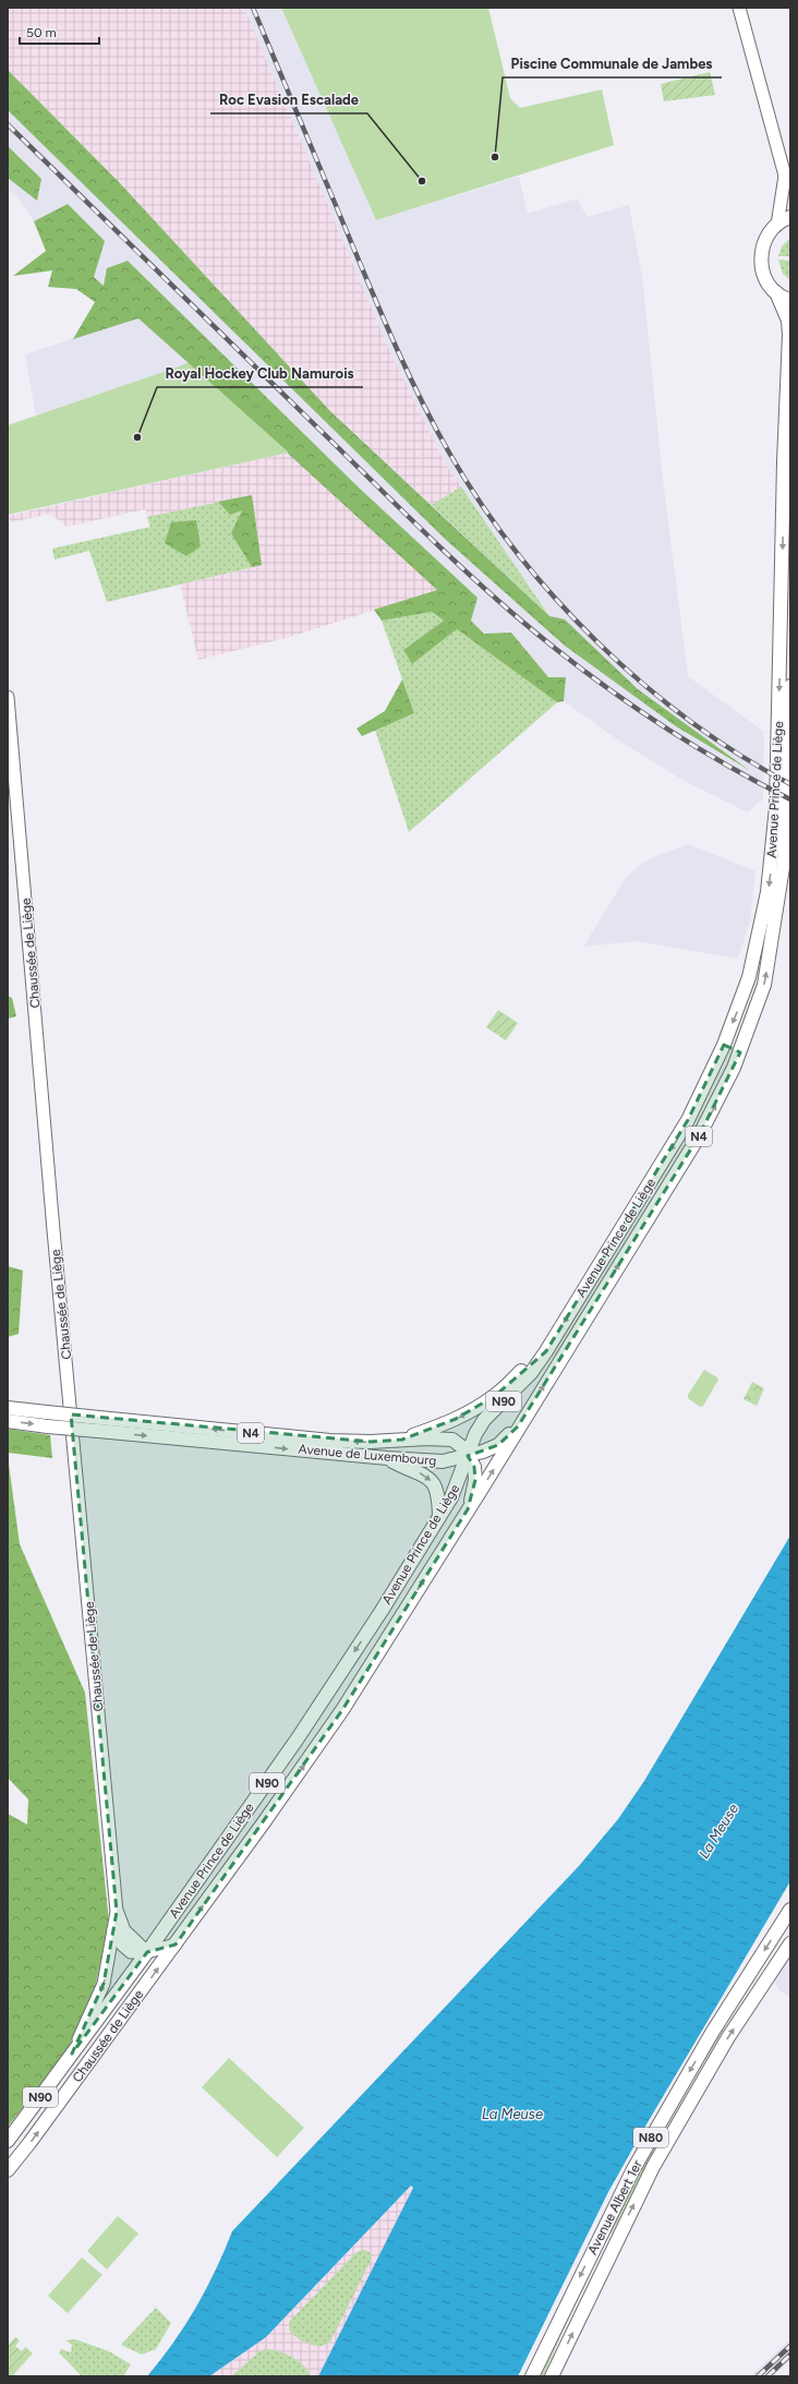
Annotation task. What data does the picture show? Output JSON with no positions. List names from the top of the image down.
{
  "streets": {
    "main road": [
      "Avenue Prince de Liège",
      "Chaussée de Liège",
      "N4",
      "N90",
      "Avenue de Luxembourg",
      "N80",
      "Avenue Albert 1er"
    ]
  },
  "crossings": [
    ["Avenue Prince de Liège", "Chaussée de Liège"],
    ["Avenue Prince de Liège", "N4"],
    ["Avenue Prince de Liège", "Avenue de Luxembourg"],
    ["N4", "Avenue de Luxembourg"]
  ],
  "water": ["La Meuse"],
  "places": ["Piscine Communale de Jambes", "Roc Evasion Escalade", "Royal Hockey Club Namurois"],
  "scale_bar": "50 m"
}
